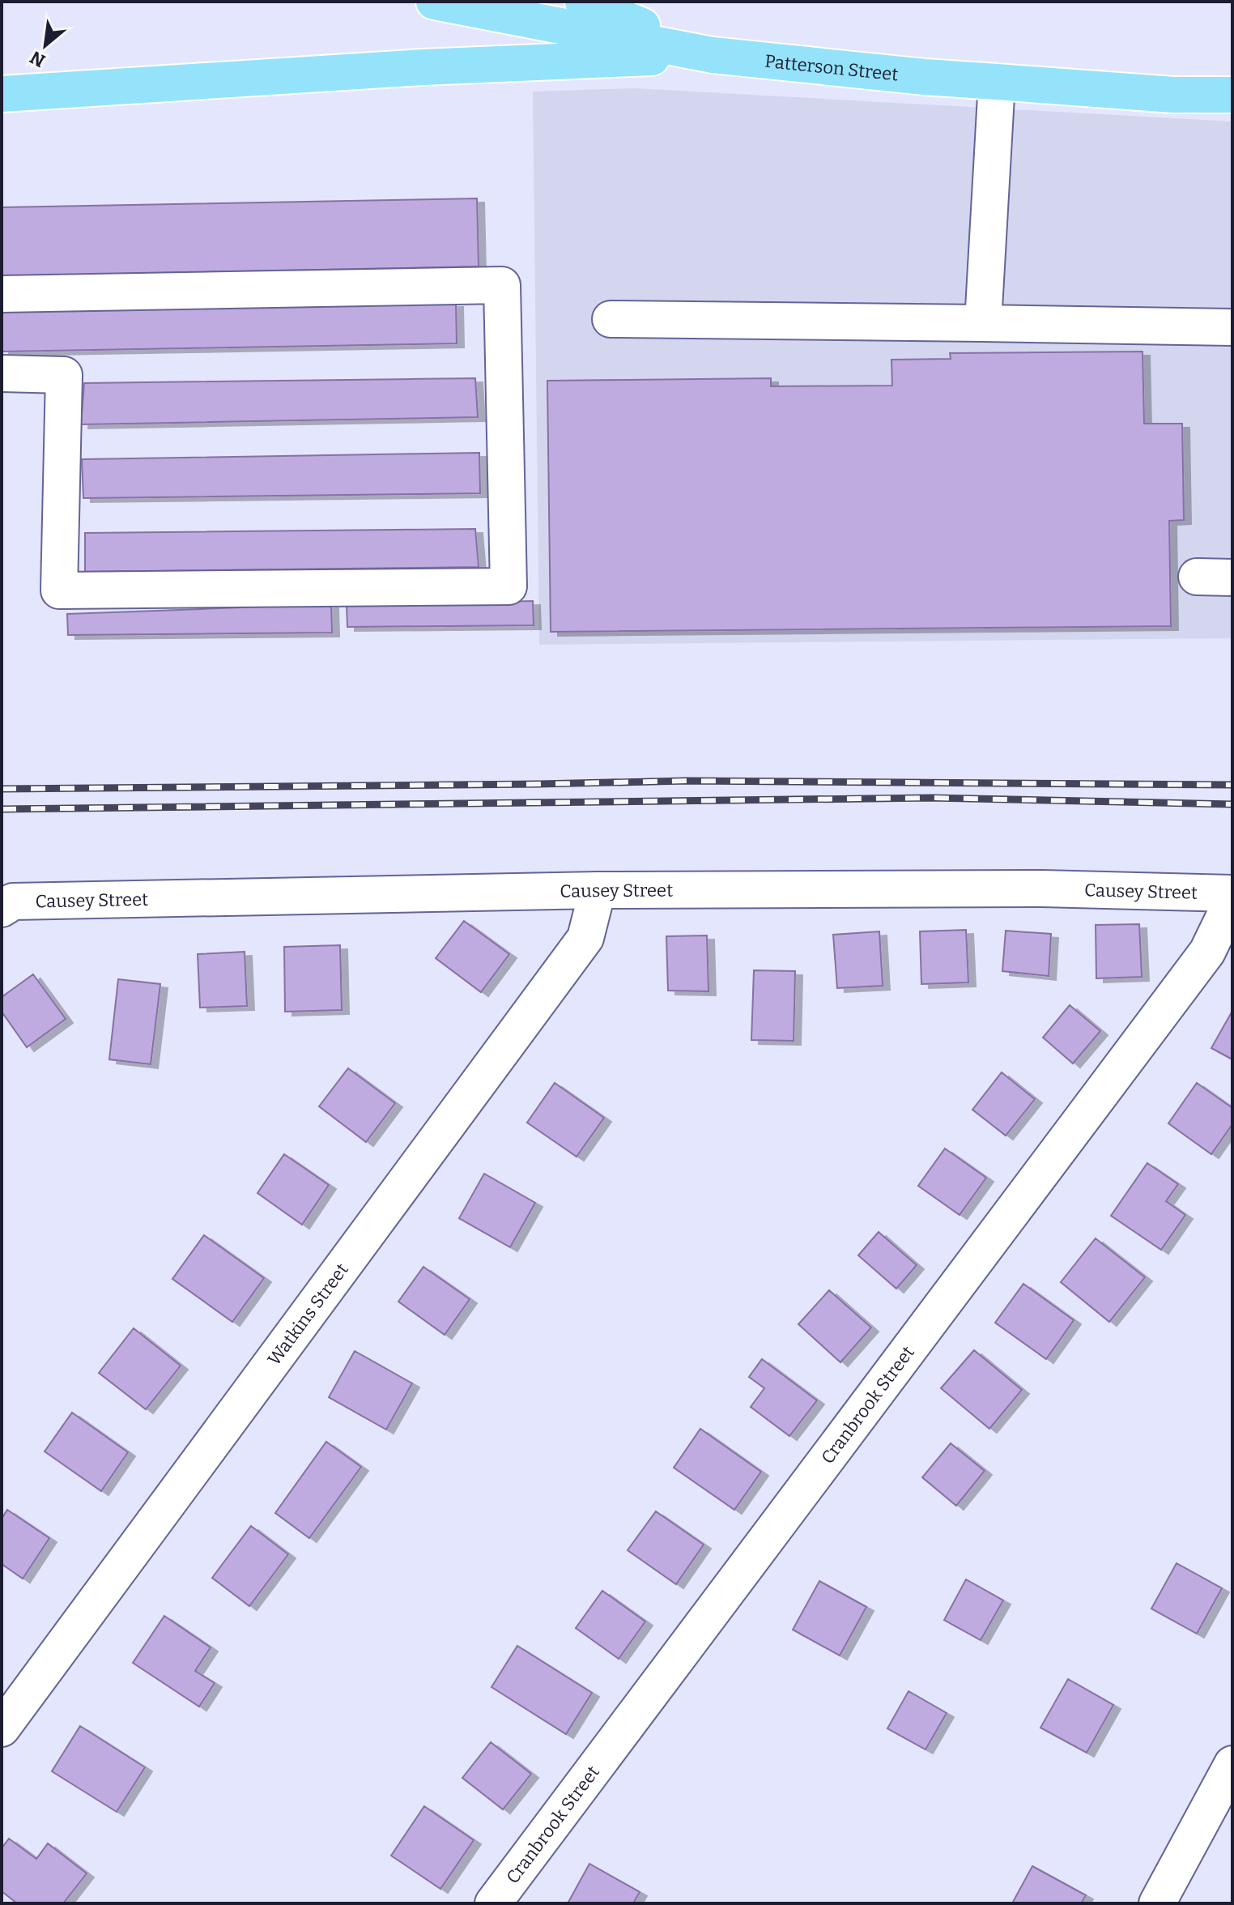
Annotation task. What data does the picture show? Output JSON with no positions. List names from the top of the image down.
{
  "streets": {
    "main road": ["Patterson Street"],
    "street": ["Causey Street", "Watkins Street", "Cranbrook Street"]
  },
  "crossings": [
    ["Causey Street", "Watkins Street"]
  ],
  "north": "bottom left"
}
